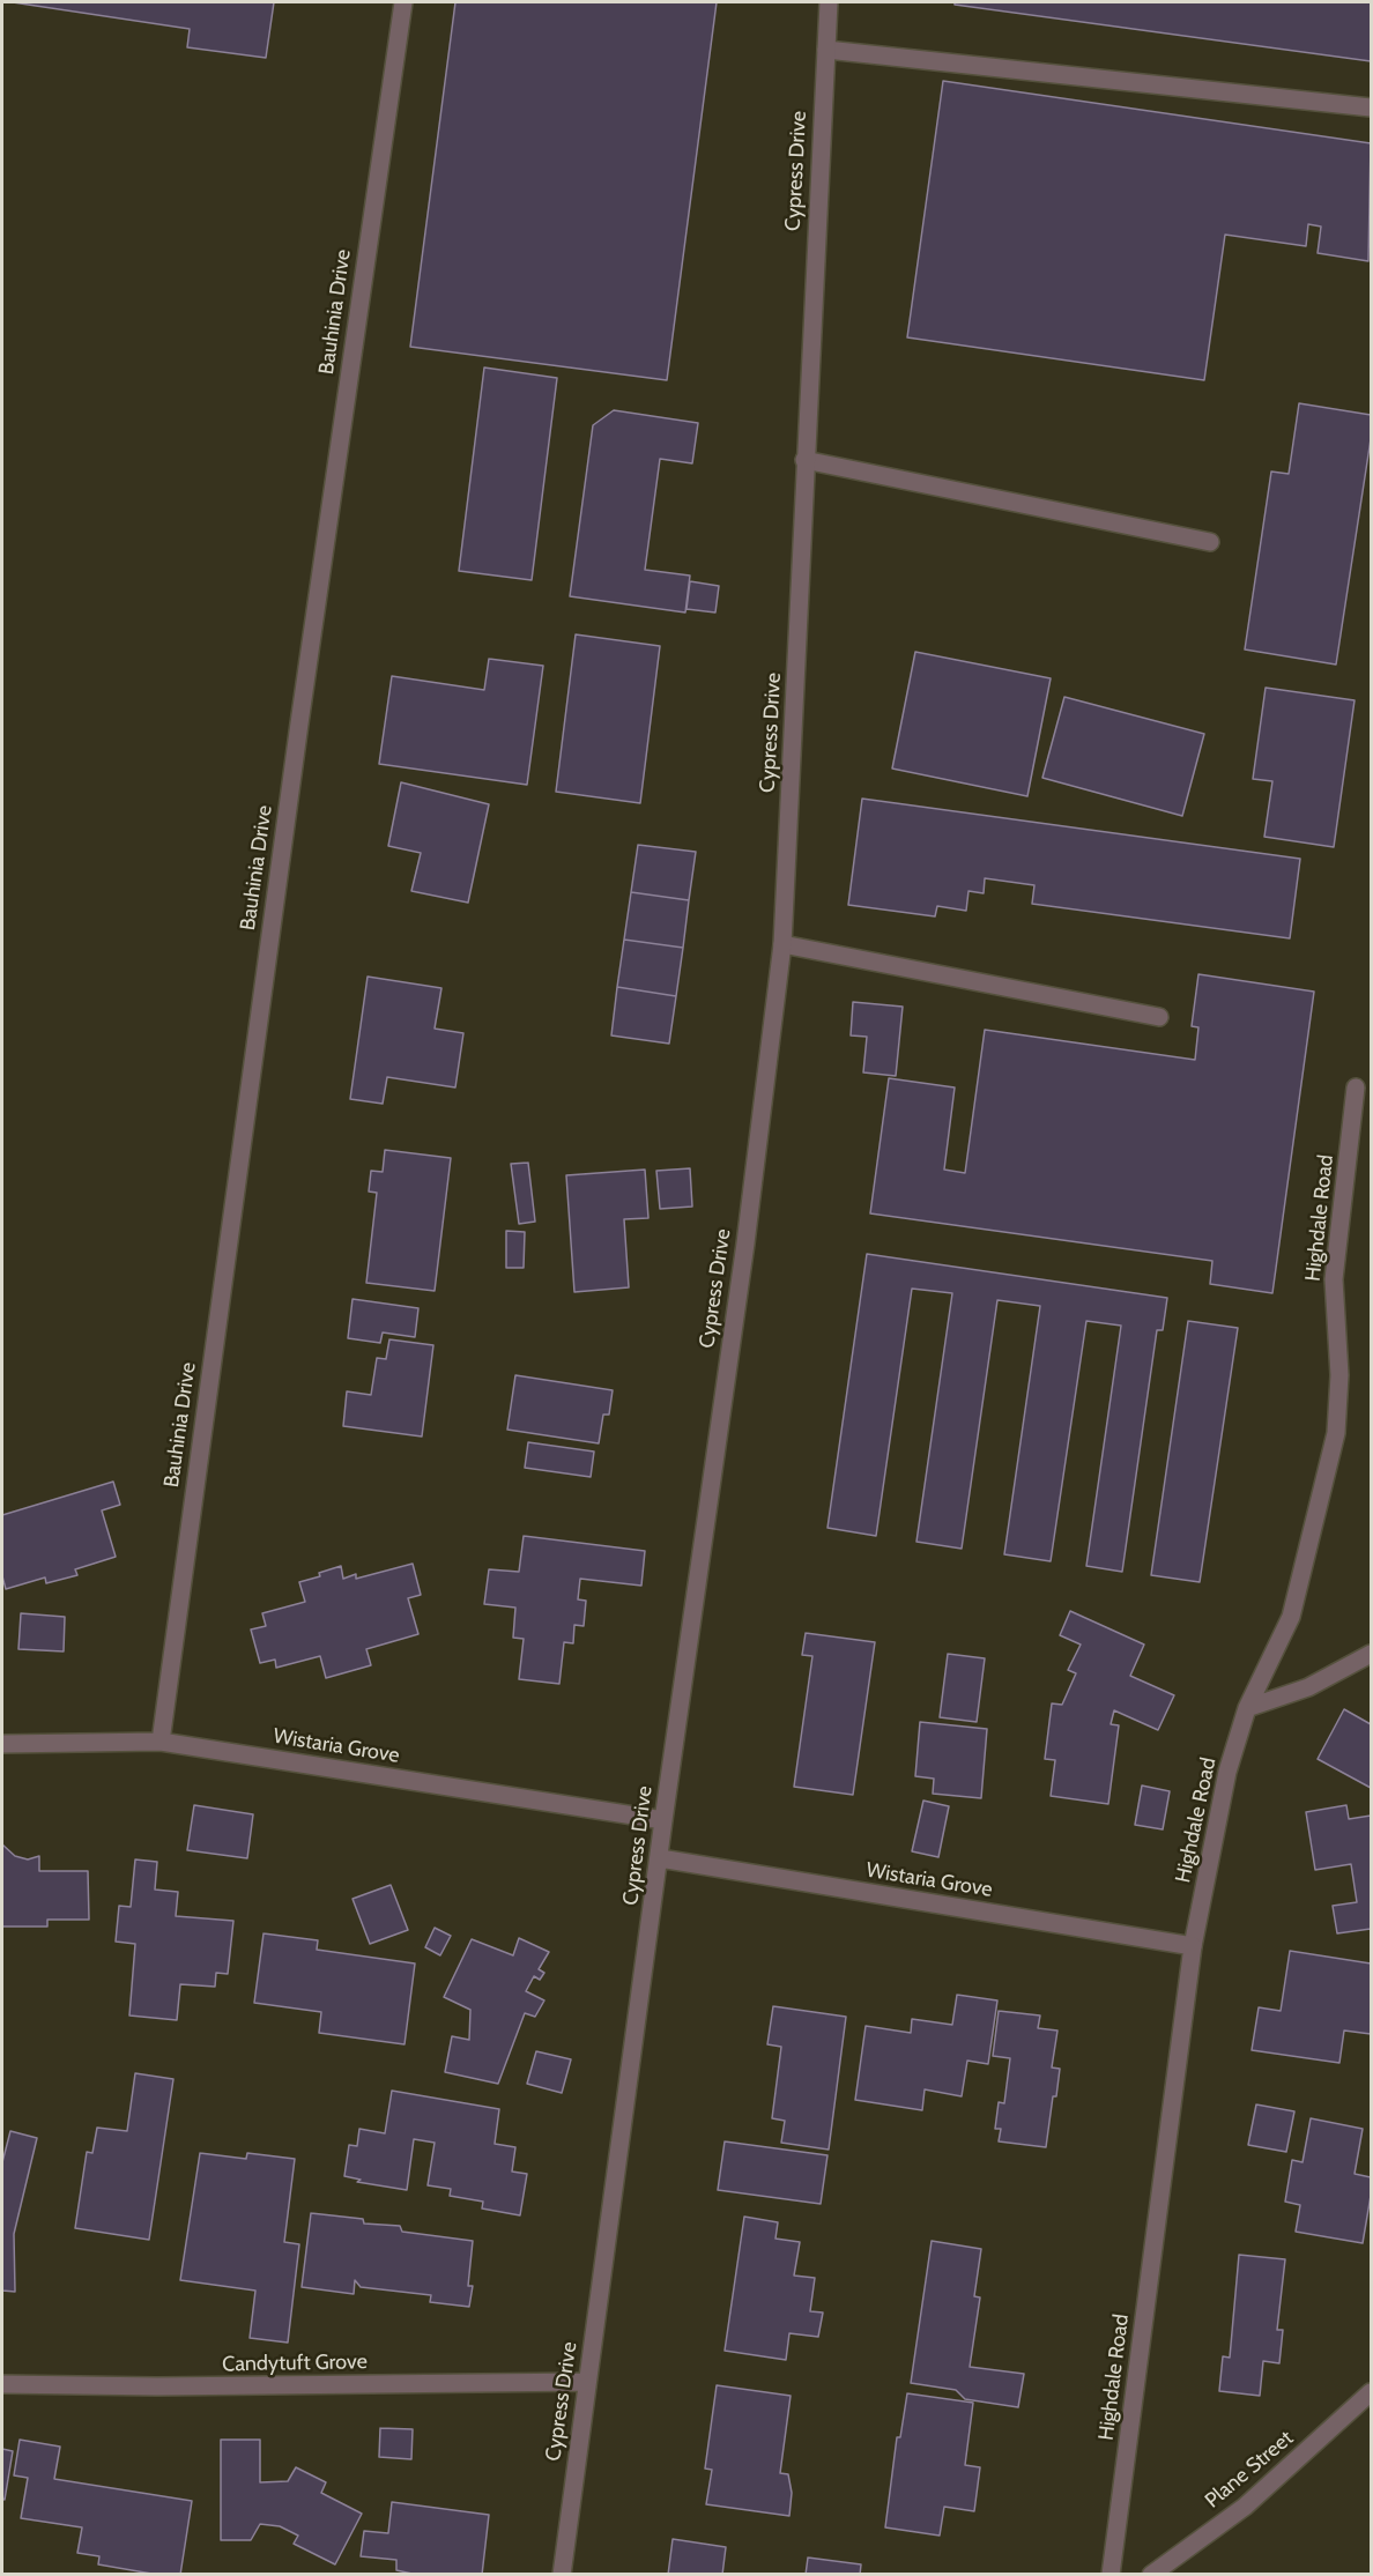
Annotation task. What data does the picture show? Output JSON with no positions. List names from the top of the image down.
{
  "streets": {
    "street": [
      "Cypress Drive",
      "Bauhinia Drive",
      "Highdale Road",
      "Wistaria Grove",
      "Candytuft Grove",
      "Plane Street"
    ]
  },
  "crossings": [
    ["Cypress Drive", "Wistaria Grove"],
    ["Cypress Drive", "Candytuft Grove"],
    ["Bauhinia Drive", "Wistaria Grove"],
    ["Highdale Road", "Wistaria Grove"]
  ]
}
